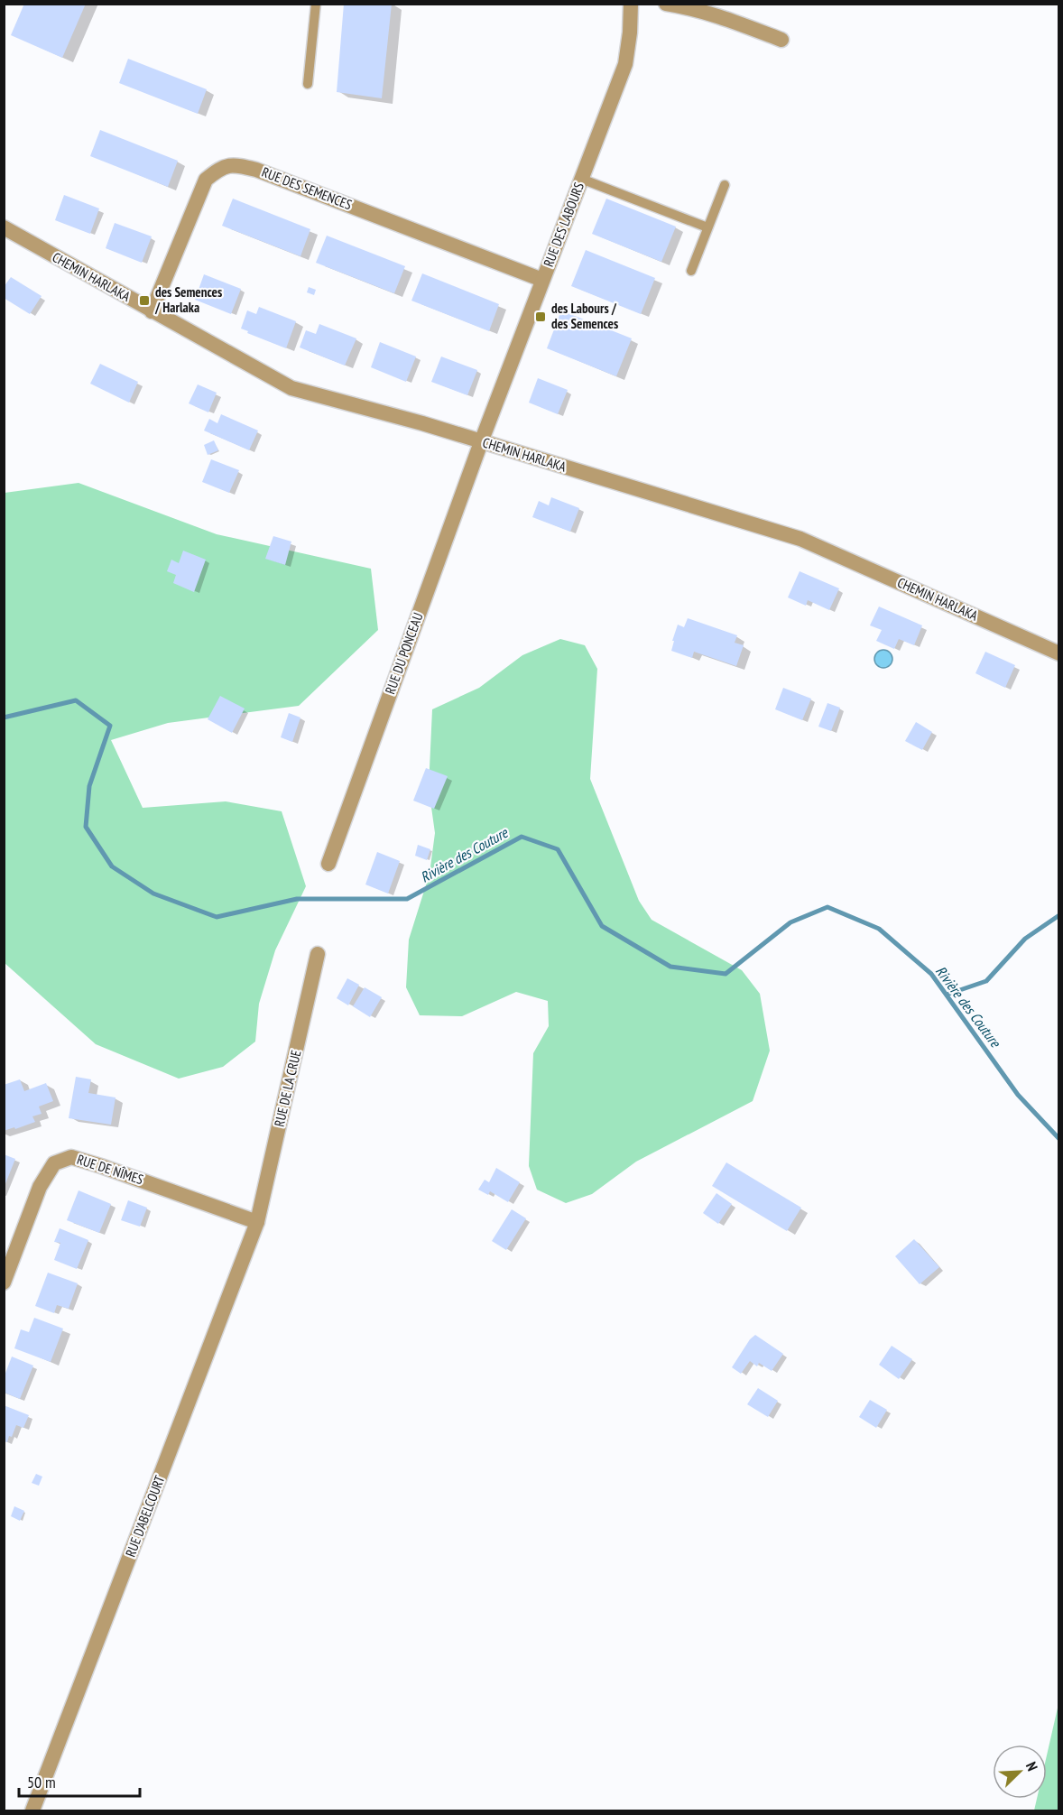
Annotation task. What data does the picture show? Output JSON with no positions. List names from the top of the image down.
{
  "streets": {
    "street": [
      "RUE DES SEMENCES",
      "RUE DES LABOURS",
      "CHEMIN HARLAKA",
      "RUE DU PONCEAU",
      "RUE DE LA CRUE",
      "RUE DE NÎMES",
      "RUE D'ABELCOURT"
    ]
  },
  "crossings": [
    ["RUE DES SEMENCES", "RUE DES LABOURS"],
    ["RUE DES SEMENCES", "CHEMIN HARLAKA"],
    ["RUE DES LABOURS", "CHEMIN HARLAKA"],
    ["RUE DES LABOURS", "RUE DU PONCEAU"],
    ["CHEMIN HARLAKA", "RUE DU PONCEAU"],
    ["RUE DE LA CRUE", "RUE DE NÎMES"],
    ["RUE DE LA CRUE", "RUE D'ABELCOURT"],
    ["RUE DE NÎMES", "RUE D'ABELCOURT"]
  ],
  "water": ["Rivière des Couture"],
  "places": {
    "transit": ["des Semences / Harlaka", "des Labours / des Semences"]
  },
  "scale_bar": "50 m",
  "north": "top right"
}
